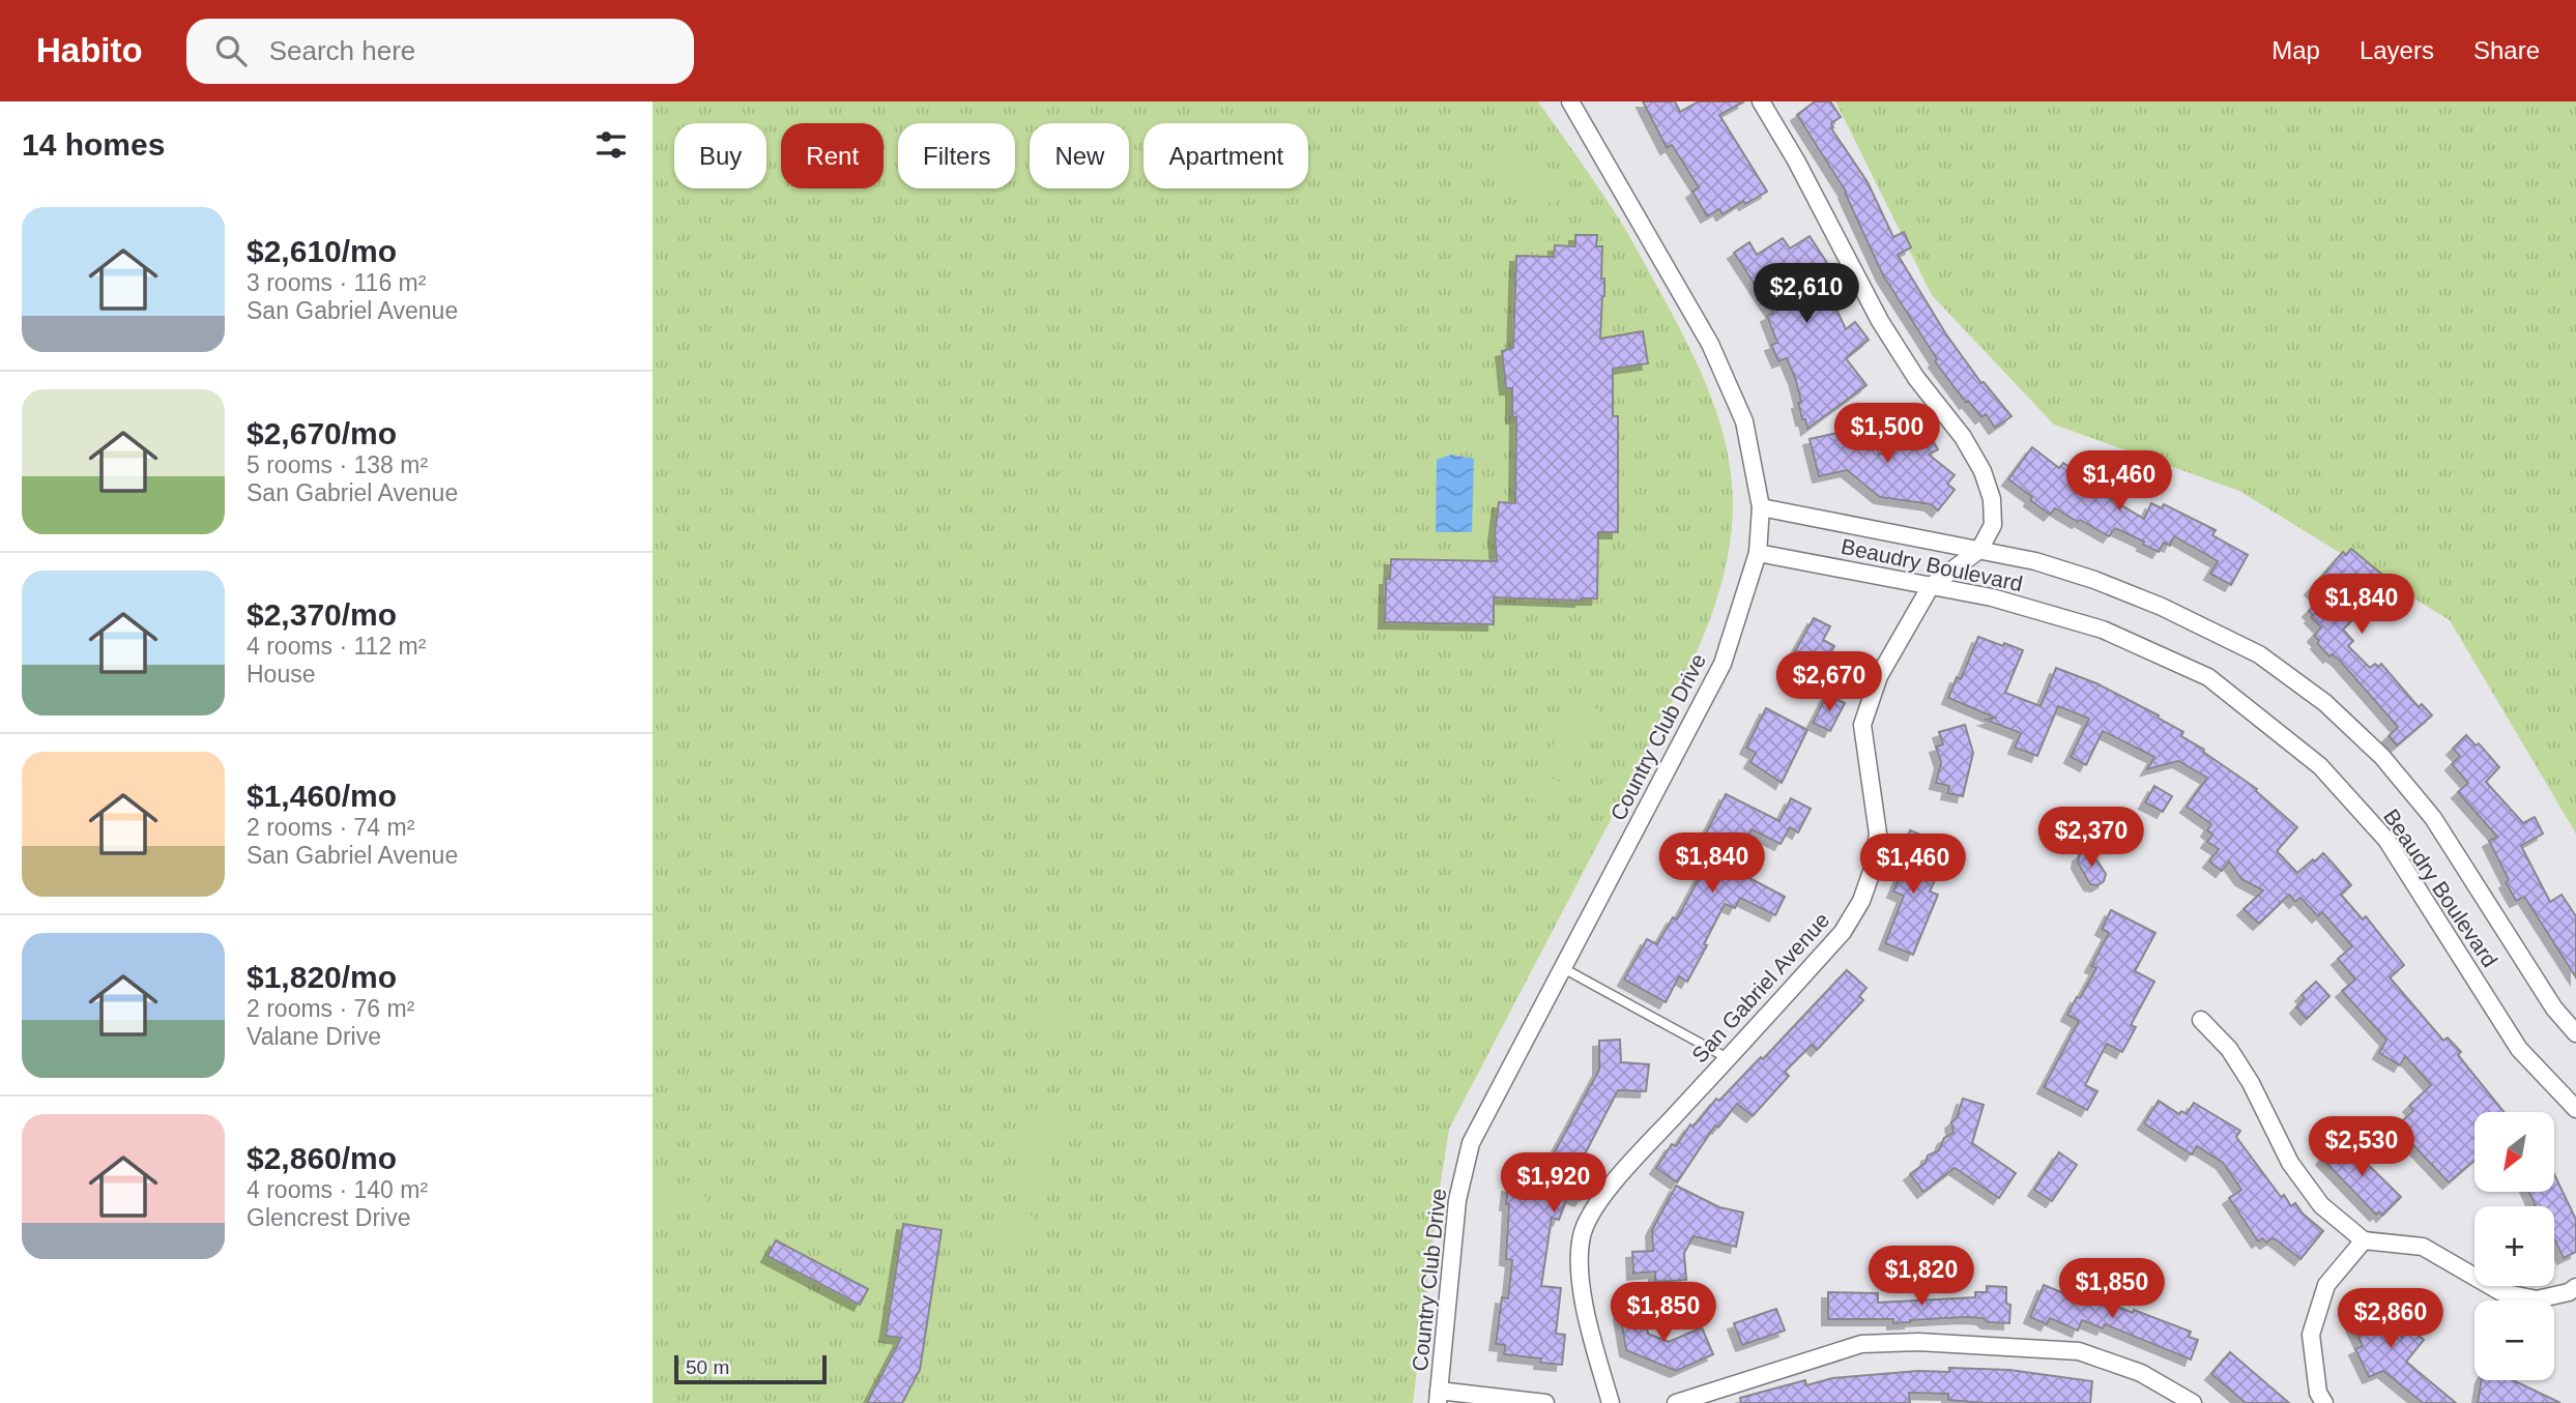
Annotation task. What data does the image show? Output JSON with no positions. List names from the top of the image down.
{
  "streets": {
    "street": ["Beaudry Boulevard", "Country Club Drive", "San Gabriel Avenue"]
  },
  "crossings": [
    ["Beaudry Boulevard", "Country Club Drive"],
    ["Beaudry Boulevard", "San Gabriel Avenue"]
  ],
  "scale_bar": "50 m",
  "north": "bottom left",
  "page": {
    "header": "Habito",
    "search": "Search here",
    "nav": ["Map", "Layers", "Share"],
    "heading": "14 homes",
    "chip": [
      "Buy",
      "Rent",
      "Filters",
      "New",
      "Apartment"
    ],
    "list": [
      {
        "name": "$2,610/mo",
        "note": "3 rooms · 116 m² · San Gabriel Avenue"
      },
      {
        "name": "$2,670/mo",
        "note": "5 rooms · 138 m² · San Gabriel Avenue"
      },
      {
        "name": "$2,370/mo",
        "note": "4 rooms · 112 m² · House"
      },
      {
        "name": "$1,460/mo",
        "note": "2 rooms · 74 m² · San Gabriel Avenue"
      },
      {
        "name": "$1,820/mo",
        "note": "2 rooms · 76 m² · Valane Drive"
      },
      {
        "name": "$2,860/mo",
        "note": "4 rooms · 140 m² · Glencrest Drive"
      }
    ],
    "price": [
      "$2,610",
      "$1,500",
      "$1,460",
      "$1,840",
      "$2,670",
      "$2,370",
      "$1,840",
      "$1,460",
      "$2,530",
      "$1,920",
      "$1,820",
      "$1,850",
      "$1,850",
      "$2,860"
    ],
    "map_buttons": ["+", "−"],
    "scale": "50 m"
  }
}
